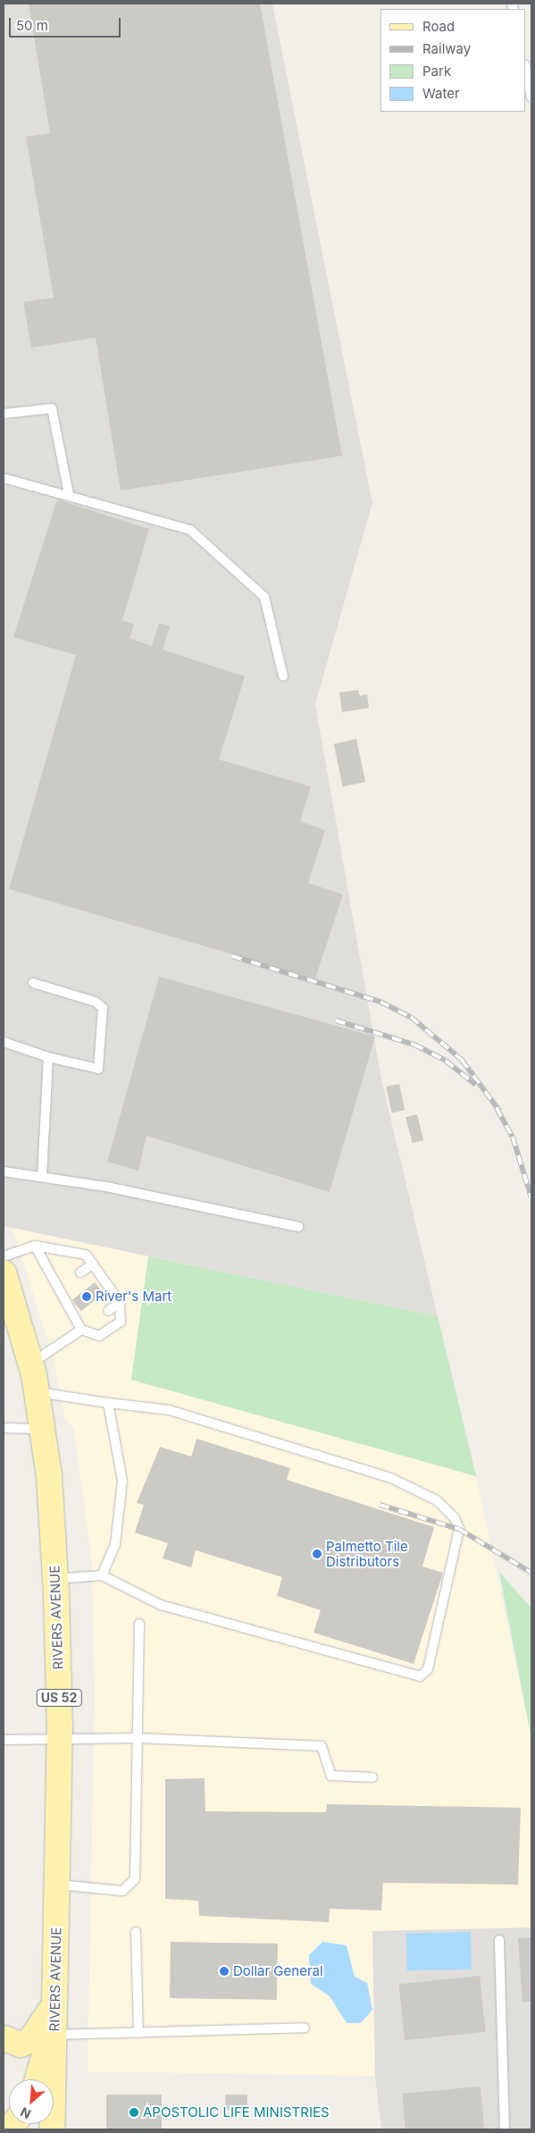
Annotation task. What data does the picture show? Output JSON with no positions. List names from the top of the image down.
{
  "streets": {
    "main road": ["RIVERS AVENUE", "US 52"]
  },
  "places": [
    "River's Mart",
    "Palmetto Tile Distributors",
    "Dollar General",
    "APOSTOLIC LIFE MINISTRIES"
  ],
  "legend": [
    "Road",
    "Railway",
    "Park",
    "Water"
  ],
  "scale_bar": "50 m",
  "north": "bottom left"
}
